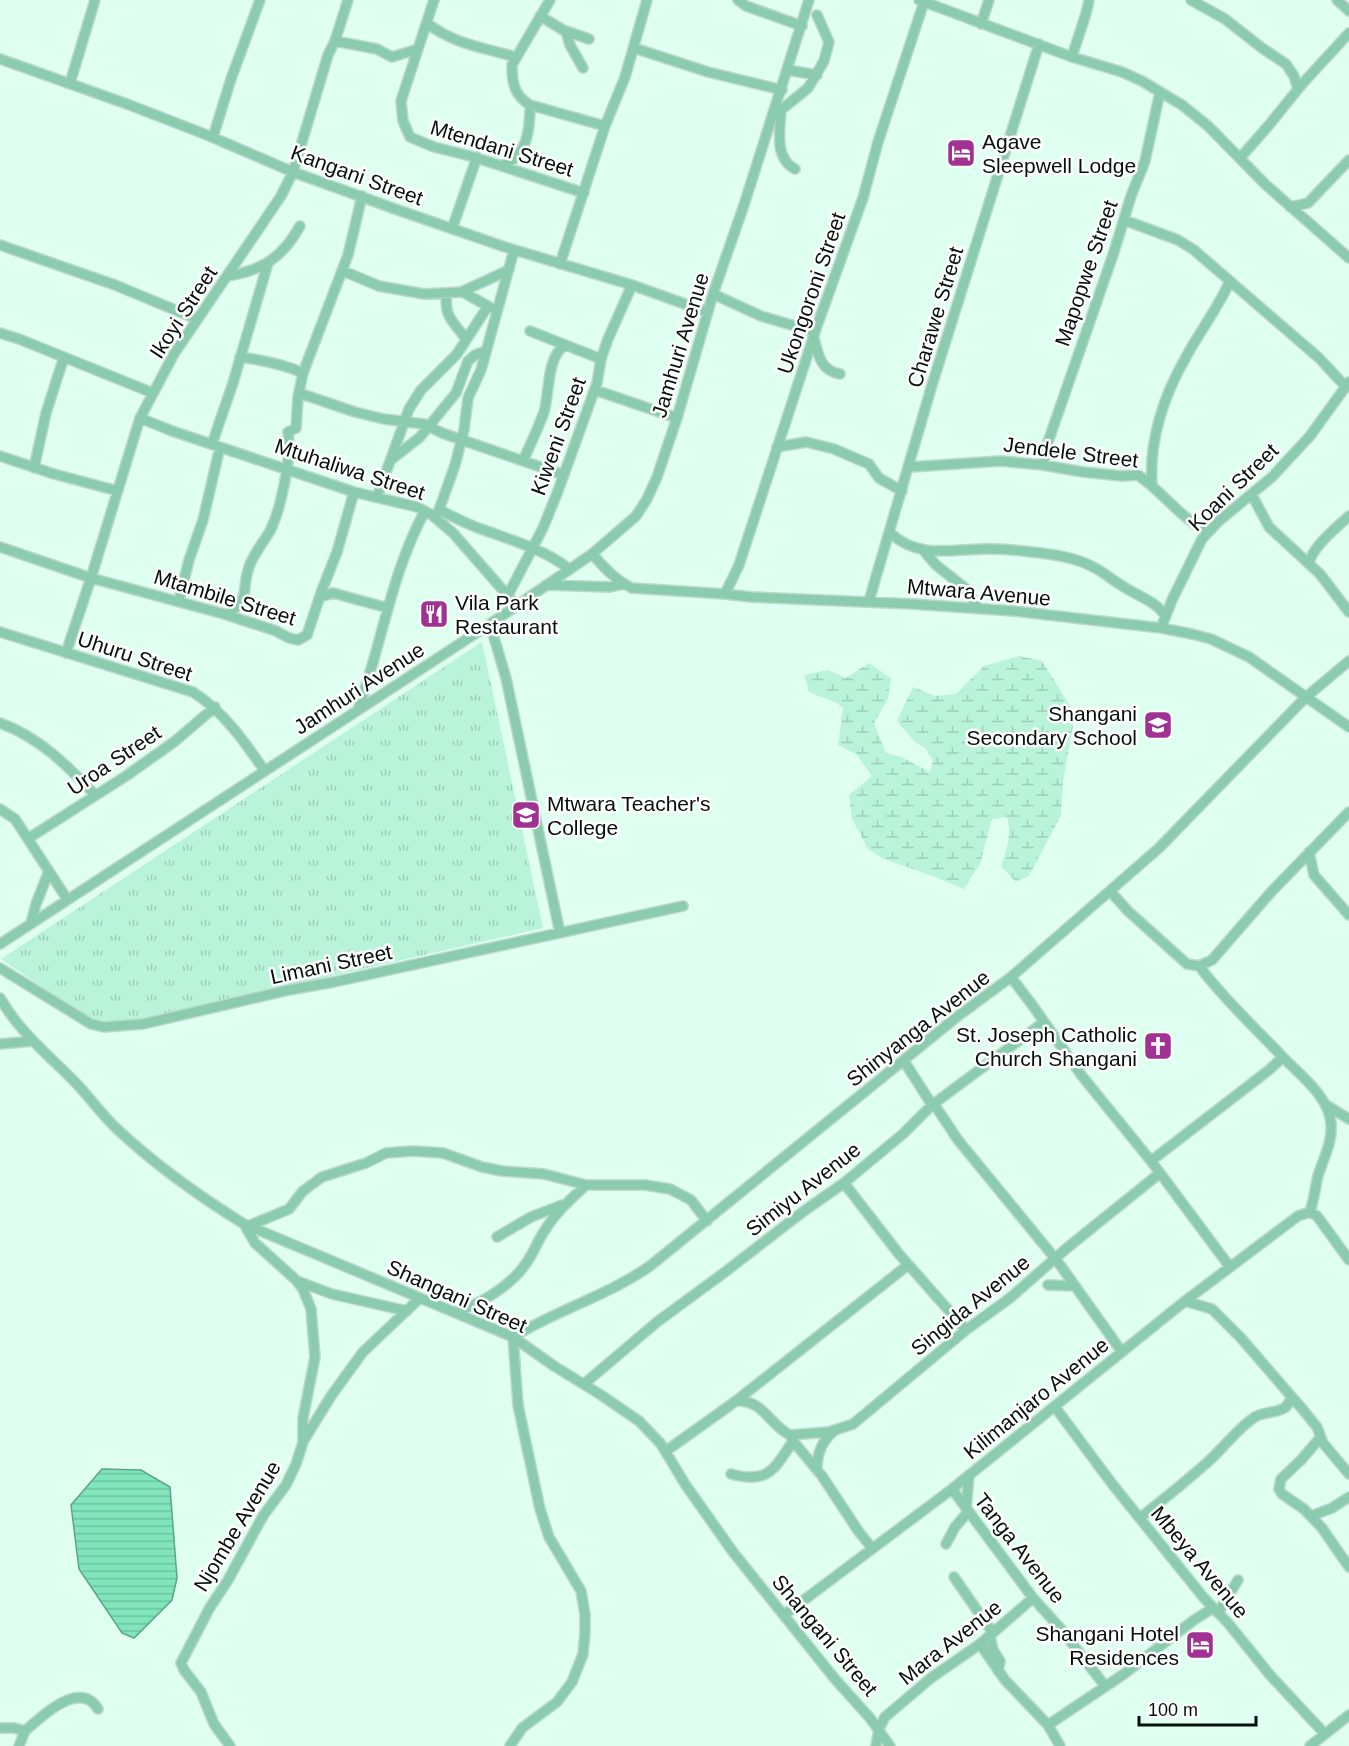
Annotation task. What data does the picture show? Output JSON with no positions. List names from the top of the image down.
{
  "streets": {
    "street": [
      "Mtendani Street",
      "Kangani Street",
      "Mapopwe Street",
      "Ukongoroni Street",
      "Ikoyi Street",
      "Charawe Street",
      "Jamhuri Avenue",
      "Kiweni Street",
      "Jendele Street",
      "Mtuhaliwa Street",
      "Koani Street",
      "Mtwara Avenue",
      "Mtambile Street",
      "Uhuru Street",
      "Uroa Street",
      "Limani Street",
      "Shinyanga Avenue",
      "Simiyu Avenue",
      "Shangani Street",
      "Singida Avenue",
      "Kilimanjaro Avenue",
      "Njombe Avenue",
      "Tanga Avenue",
      "Mbeya Avenue",
      "Mara Avenue"
    ]
  },
  "crossings": [
    ["Kangani Street", "Ikoyi Street"],
    ["Kangani Street", "Jamhuri Avenue"],
    ["Kangani Street", "Kiweni Street"],
    ["Mapopwe Street", "Jendele Street"],
    ["Ukongoroni Street", "Mtwara Avenue"],
    ["Ikoyi Street", "Mtuhaliwa Street"],
    ["Ikoyi Street", "Mtambile Street"],
    ["Ikoyi Street", "Uhuru Street"],
    ["Charawe Street", "Jendele Street"],
    ["Charawe Street", "Mtwara Avenue"],
    ["Jamhuri Avenue", "Mtuhaliwa Street"],
    ["Jamhuri Avenue", "Mtwara Avenue"],
    ["Jamhuri Avenue", "Uhuru Street"],
    ["Kiweni Street", "Mtuhaliwa Street"],
    ["Jendele Street", "Koani Street"],
    ["Mtuhaliwa Street", "Mtambile Street"],
    ["Koani Street", "Mtwara Avenue"],
    ["Mtwara Avenue", "Shinyanga Avenue"],
    ["Uhuru Street", "Uroa Street"],
    ["Shinyanga Avenue", "Shangani Street"],
    ["Simiyu Avenue", "Shangani Street"],
    ["Shangani Street", "Kilimanjaro Avenue"],
    ["Shangani Street", "Njombe Avenue"],
    ["Shangani Street", "Mara Avenue"],
    ["Kilimanjaro Avenue", "Tanga Avenue"],
    ["Kilimanjaro Avenue", "Mbeya Avenue"],
    ["Tanga Avenue", "Mara Avenue"]
  ],
  "places": {
    "hotel": ["Agave Sleepwell Lodge", "Shangani Hotel Residences"],
    "restaurant": ["Vila Park Restaurant"],
    "school or university": ["Shangani Secondary School", "Mtwara Teacher's College"],
    "church": ["St. Joseph Catholic Church Shangani"]
  },
  "scale_bar": "100 m"
}
